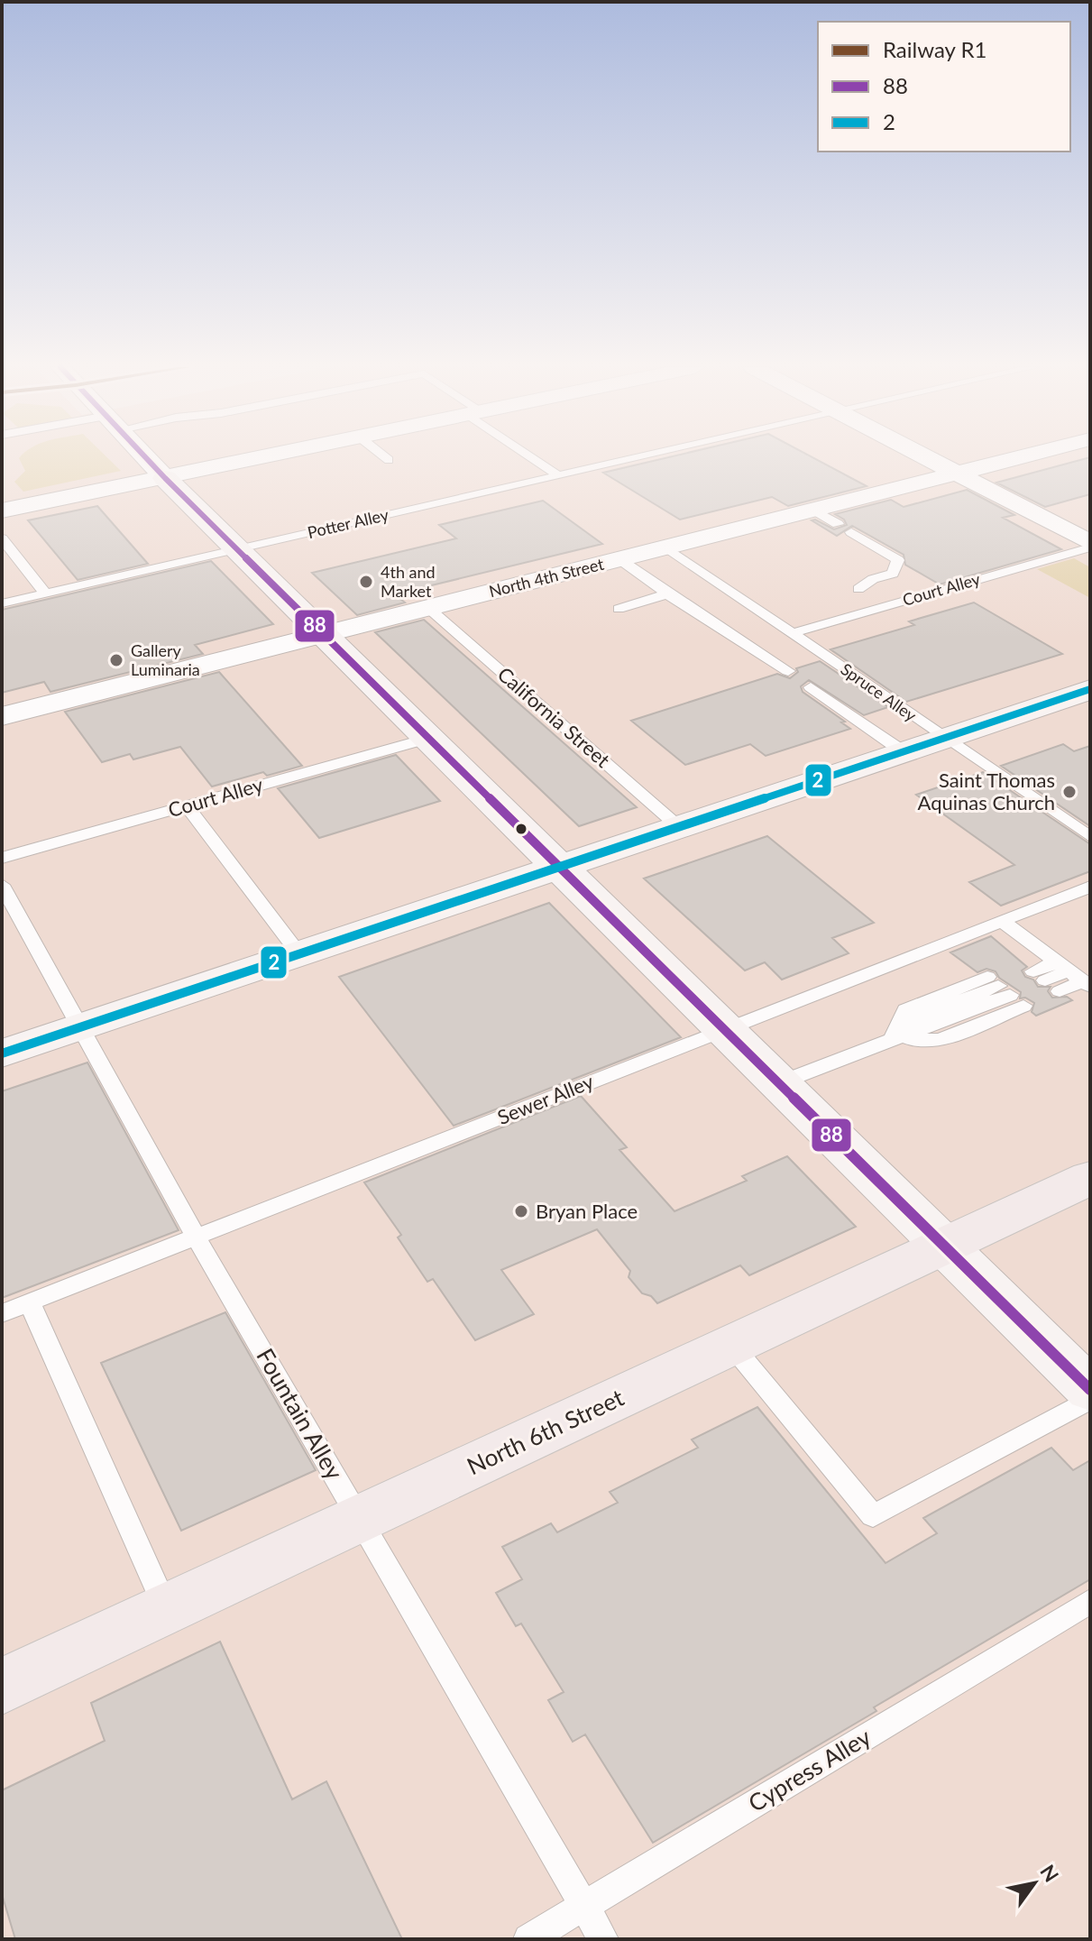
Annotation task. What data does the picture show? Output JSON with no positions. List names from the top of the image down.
{
  "streets": {
    "main road": ["North 6th Street"],
    "street": ["North 4th Street"],
    "lane": [
      "Potter Alley",
      "Court Alley",
      "Spruce Alley",
      "California Street",
      "Sewer Alley",
      "Fountain Alley",
      "Cypress Alley"
    ]
  },
  "crossings": [
    ["North 4th Street", "Spruce Alley"],
    ["North 4th Street", "California Street"],
    ["Court Alley", "Spruce Alley"],
    ["Sewer Alley", "Fountain Alley"],
    ["Fountain Alley", "North 6th Street"],
    ["Fountain Alley", "Cypress Alley"]
  ],
  "places": [
    "4th and Market",
    "Gallery Luminaria",
    "Saint Thomas Aquinas Church",
    "Bryan Place"
  ],
  "lines": ["transit line 88", "transit line 2"],
  "legend": ["Railway R1", "88", "2"],
  "north": "top right"
}
